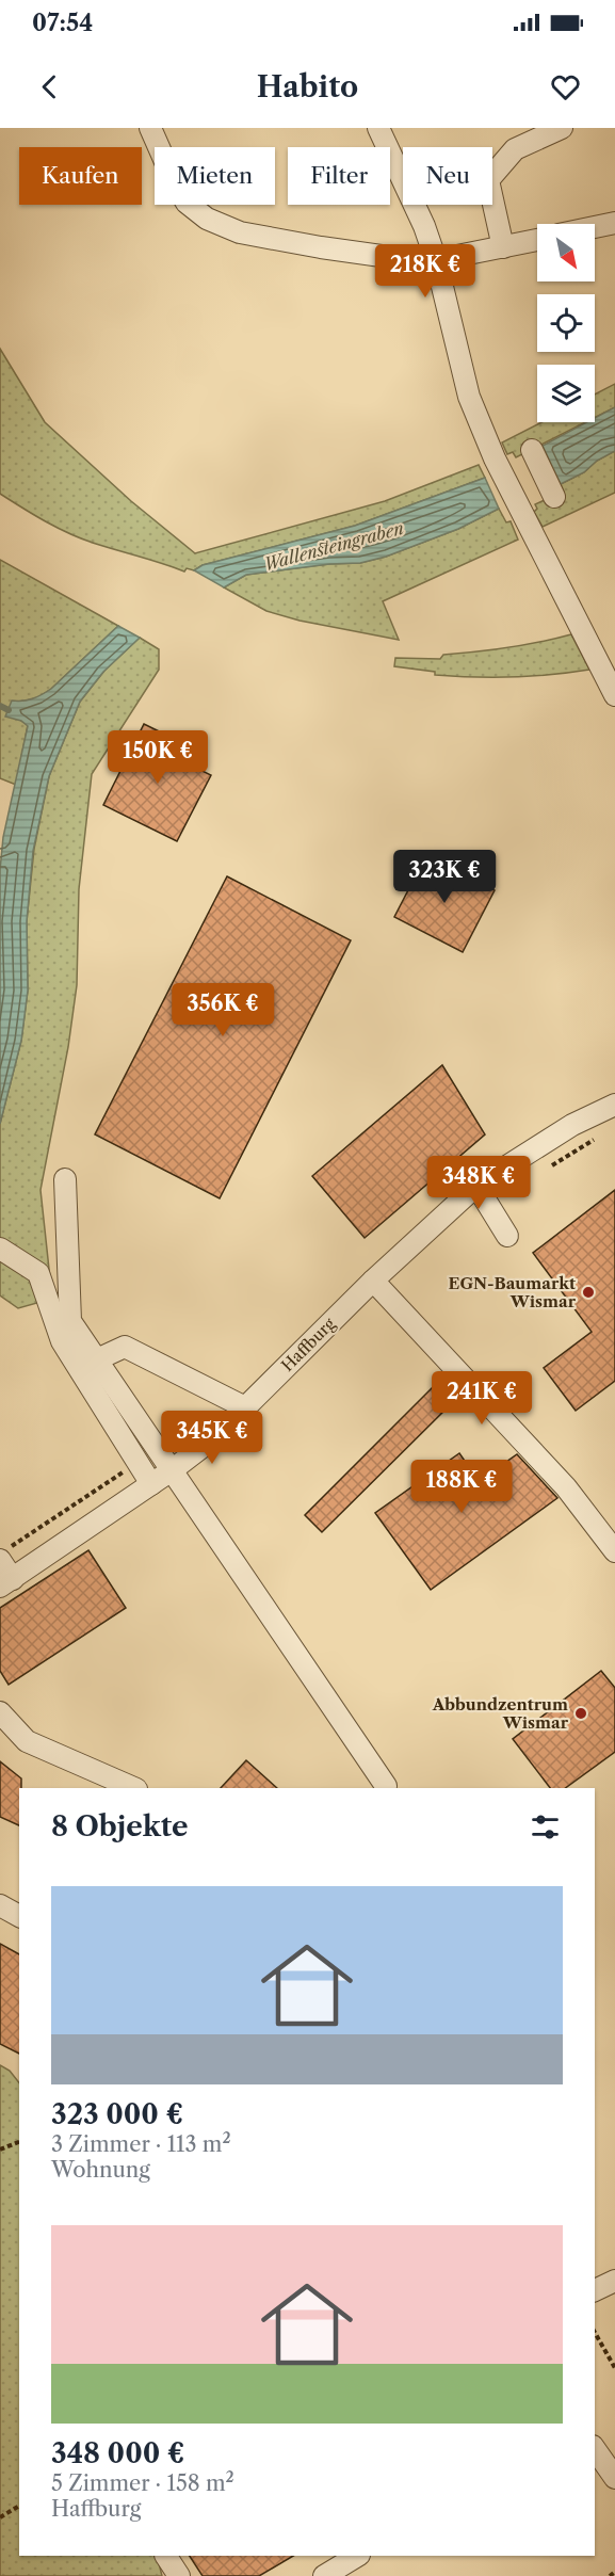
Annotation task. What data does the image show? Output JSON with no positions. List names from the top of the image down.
{
  "streets": {
    "street": ["Haffburg"]
  },
  "water": ["Wallensteingraben"],
  "places": ["EGN-Baumarkt Wismar", "Abbundzentrum Wismar"],
  "north": "bottom right",
  "page": {
    "status": "07:54",
    "header": "Habito",
    "chip": [
      "Kaufen",
      "Mieten",
      "Filter",
      "Neu"
    ],
    "price": [
      "218K €",
      "150K €",
      "323K €",
      "356K €",
      "348K €",
      "241K €",
      "345K €",
      "188K €"
    ],
    "heading": "8 Objekte",
    "list": [
      {
        "name": "323 000 €",
        "note": "3 Zimmer · 113 m² · Wohnung"
      },
      {
        "name": "348 000 €",
        "note": "5 Zimmer · 158 m² · Haffburg"
      }
    ]
  }
}
